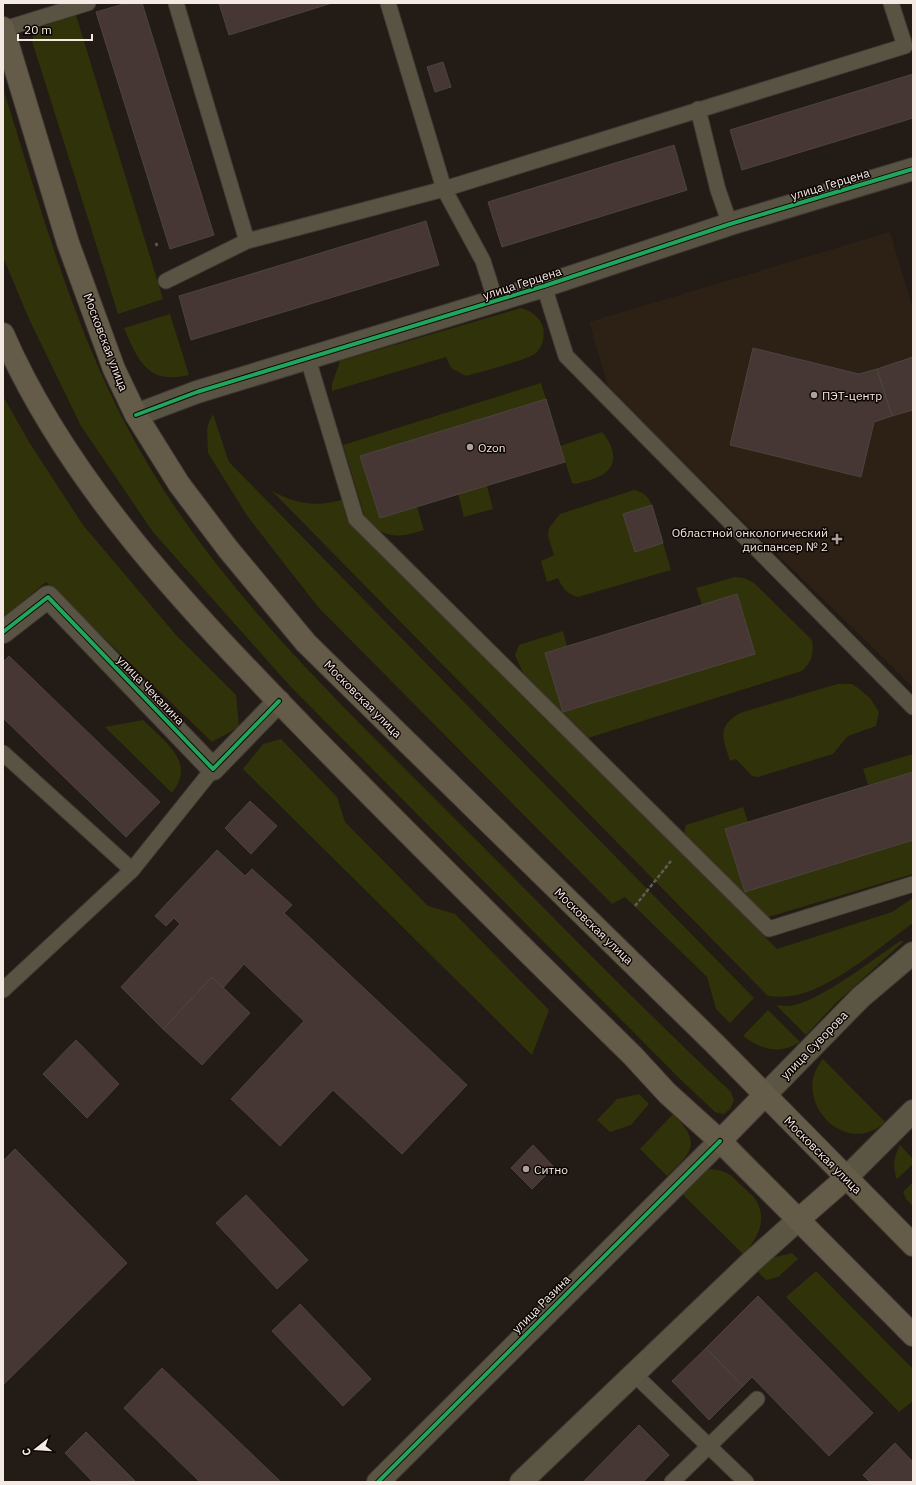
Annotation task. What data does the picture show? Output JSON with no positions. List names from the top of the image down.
{
  "streets": {
    "main road": ["Московская улица", "улица Суворова"],
    "street": ["улица Герцена", "улица Чекалина", "улица Разина"]
  },
  "crossings": [
    ["улица Герцена", "Московская улица"],
    ["Московская улица", "улица Суворова"],
    ["улица Суворова", "улица Разина"]
  ],
  "places": {
    "other": ["ПЭТ-центр", "Ozon", "Ситно"],
    "health": ["Областной онкологический диспансер № 2"]
  },
  "scale_bar": "20 m",
  "north": "left"
}
